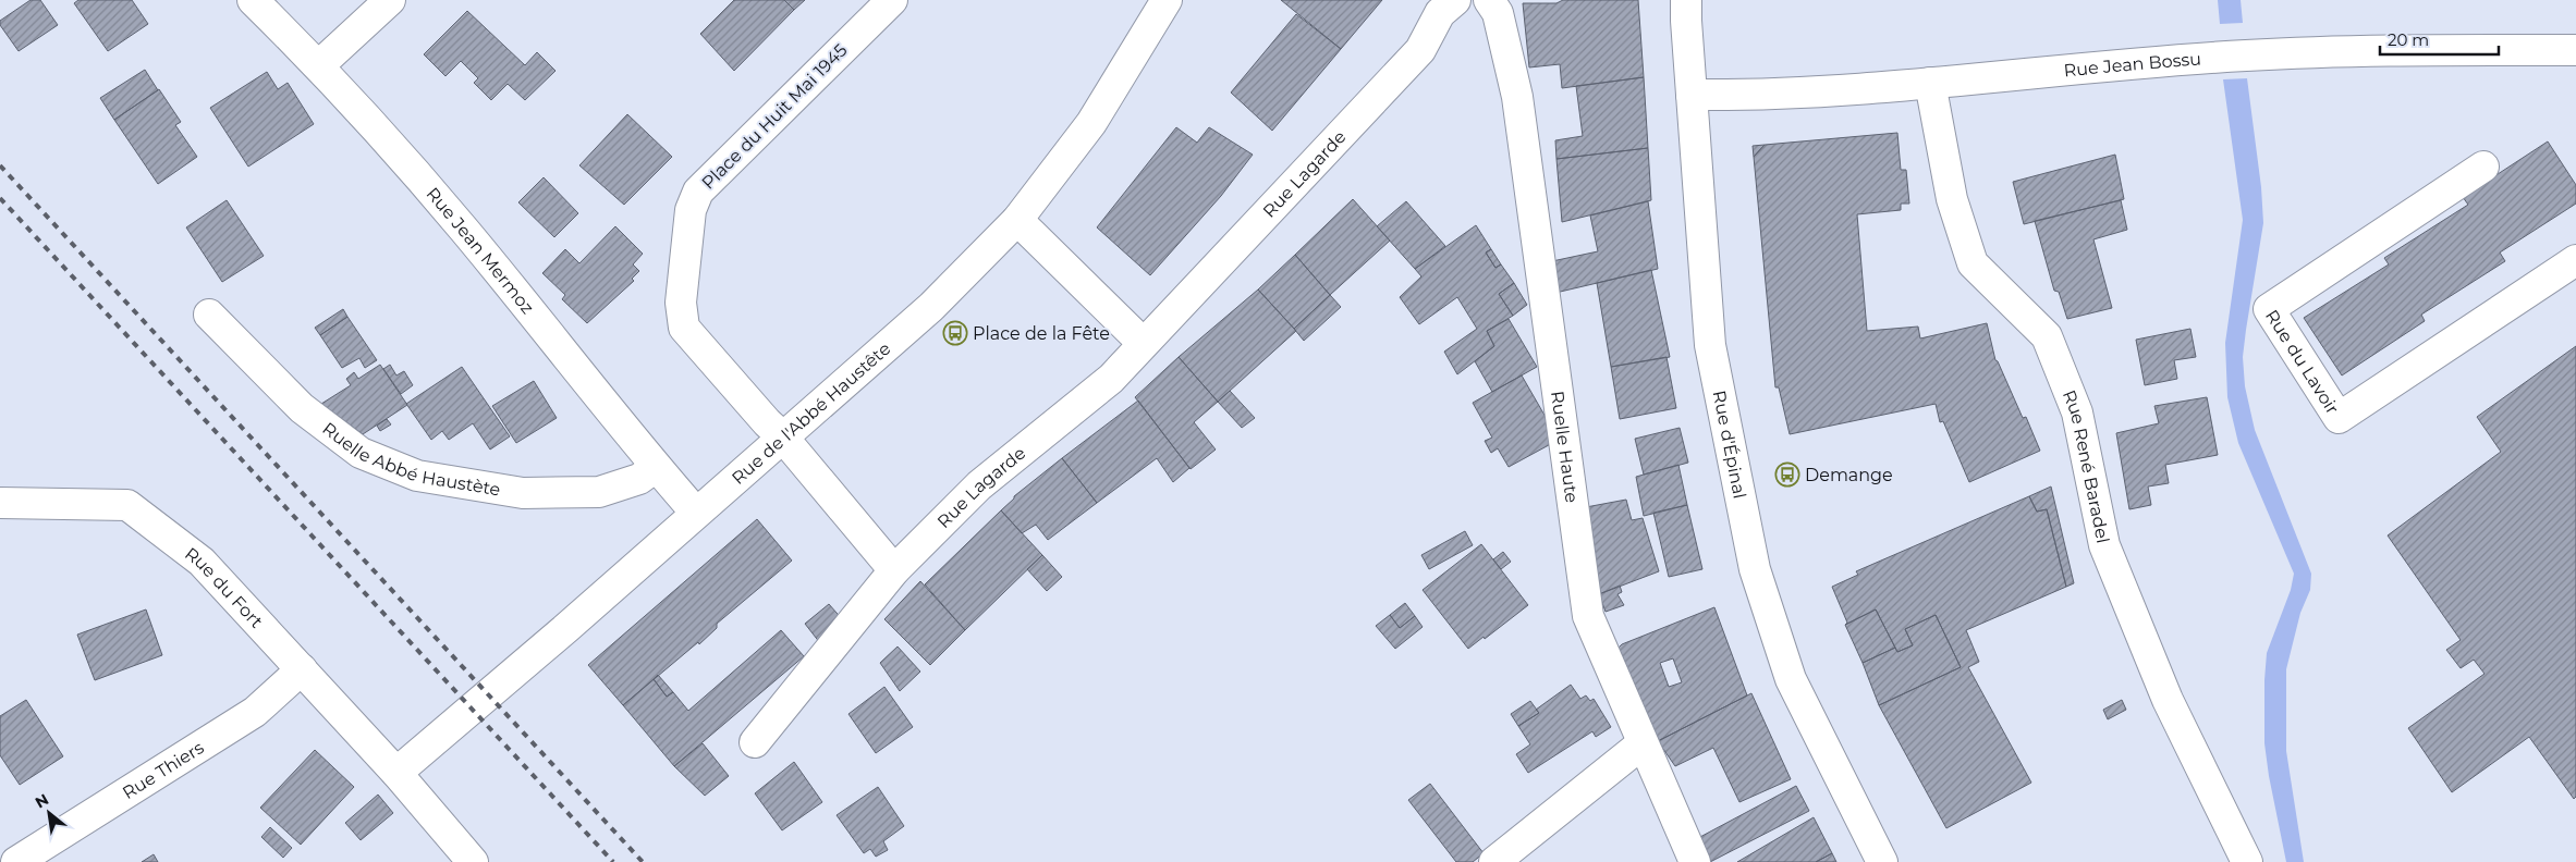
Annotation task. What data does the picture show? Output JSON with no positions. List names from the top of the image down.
{
  "streets": {
    "street": [
      "Rue Jean Bossu",
      "Place du Huit Mai 1945",
      "Rue Lagarde",
      "Rue Jean Mermoz",
      "Rue du Lavoir",
      "Rue de l'Abbé Haustête",
      "Rue d'Épinal",
      "Ruelle Haute",
      "Ruelle Abbé Haustète",
      "Rue René Baradel",
      "Rue du Fort",
      "Rue Thiers"
    ]
  },
  "crossings": [
    ["Rue Jean Bossu", "Rue d'Épinal"],
    ["Rue Jean Bossu", "Rue René Baradel"],
    ["Place du Huit Mai 1945", "Rue de l'Abbé Haustête"],
    ["Rue Jean Mermoz", "Rue de l'Abbé Haustête"],
    ["Rue Jean Mermoz", "Ruelle Abbé Haustète"],
    ["Rue de l'Abbé Haustête", "Rue du Fort"],
    ["Rue du Fort", "Rue Thiers"]
  ],
  "places": {
    "bus stop": ["Place de la Fête", "Demange"]
  },
  "scale_bar": "20 m",
  "north": "top left"
}
